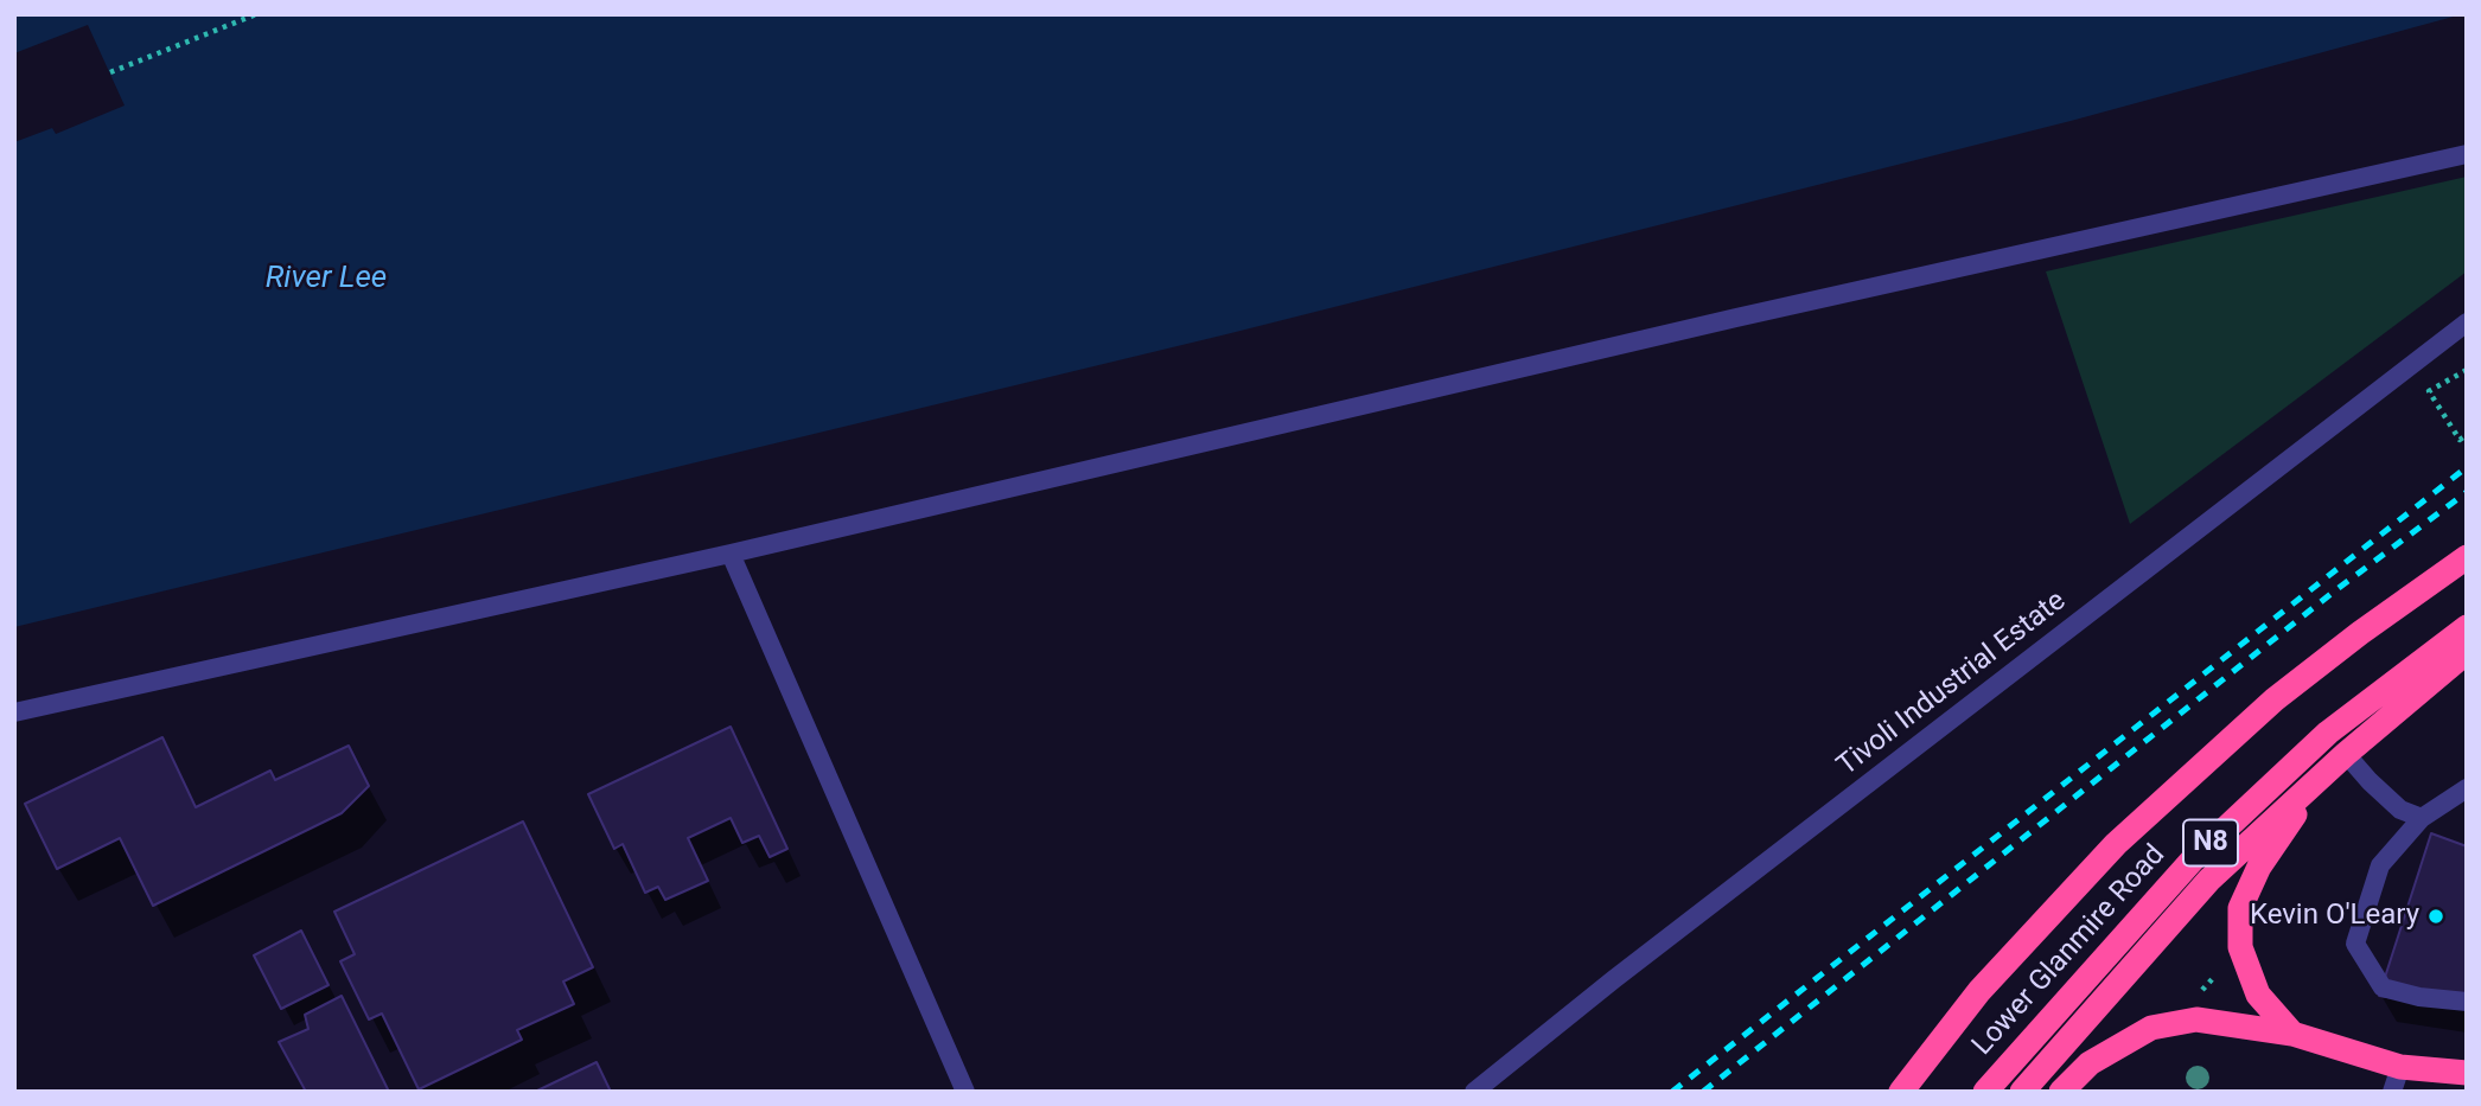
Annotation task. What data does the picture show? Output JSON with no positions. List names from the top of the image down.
{
  "streets": {
    "highway": ["N8", "Lower Glanmire Road"],
    "lane": ["Tivoli Industrial Estate"]
  },
  "water": ["River Lee"],
  "places": ["Kevin O'Leary"]
}
